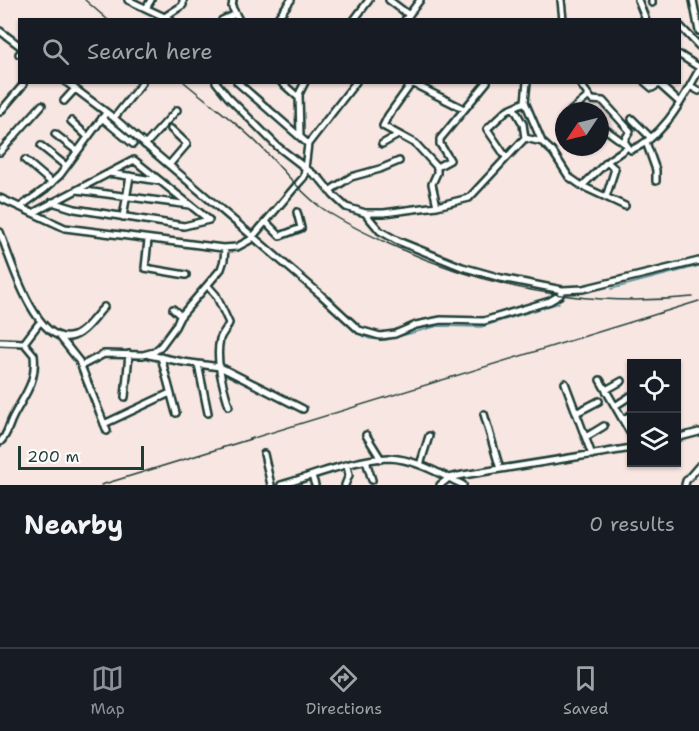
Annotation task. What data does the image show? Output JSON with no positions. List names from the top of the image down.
{
  "scale_bar": "200 m",
  "north": "bottom left",
  "page": {
    "search": "Search here",
    "scale": "200 m",
    "heading": ["Nearby", "0 results"],
    "nav": ["Map", "Directions", "Saved"]
  }
}
